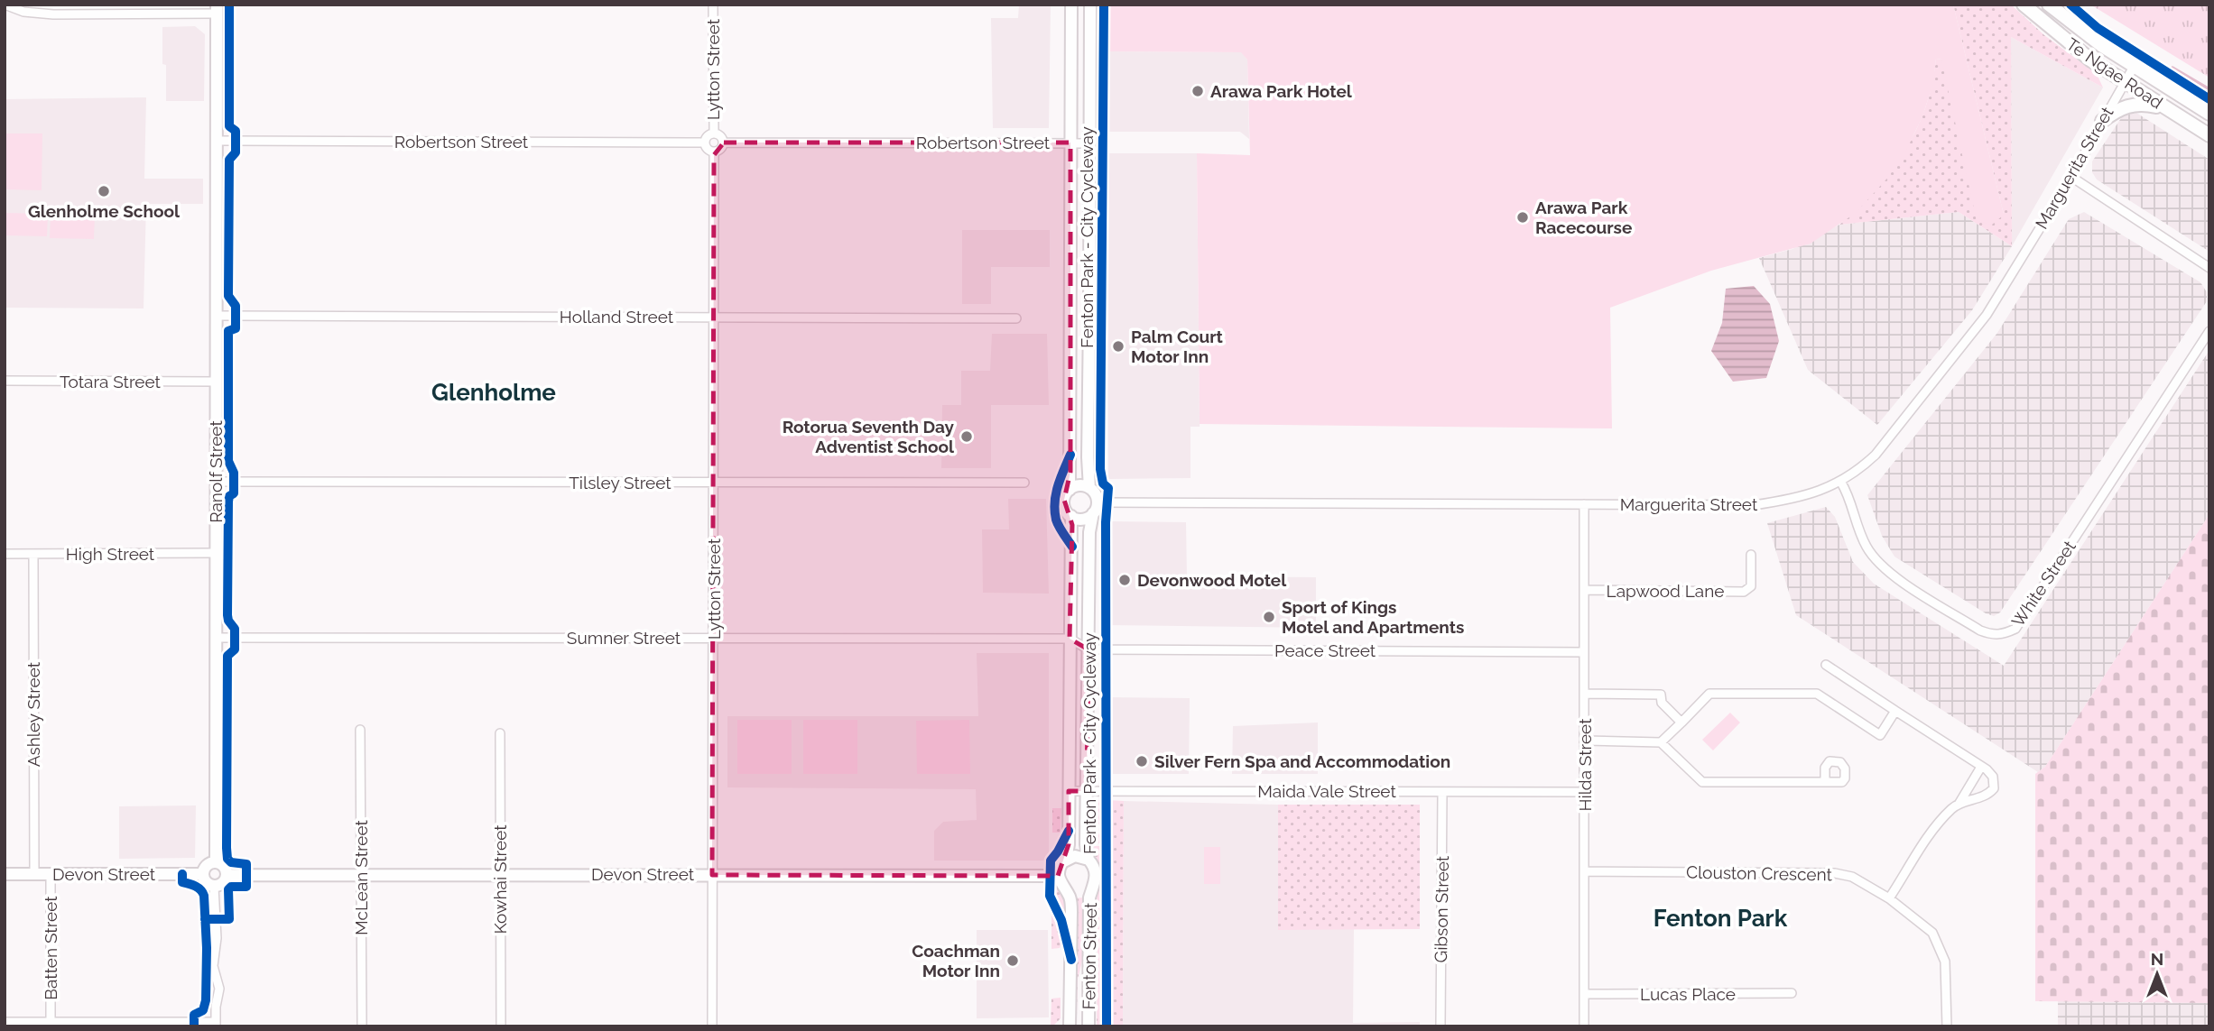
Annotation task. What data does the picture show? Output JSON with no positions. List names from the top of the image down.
{
  "streets": {
    "main road": [
      "Te Ngae Road",
      "Ranolf Street",
      "Devon Street",
      "Fenton Street"
    ],
    "street": [
      "Lytton Street",
      "Robertson Street",
      "Marguerita Street",
      "Holland Street",
      "Totara Street",
      "Tilsley Street",
      "High Street",
      "White Street",
      "Lapwood Lane",
      "Sumner Street",
      "Peace Street",
      "Ashley Street",
      "Hilda Street",
      "Maida Vale Street",
      "Clouston Crescent",
      "McLean Street",
      "Kowhai Street",
      "Gibson Street",
      "Batten Street",
      "Lucas Place"
    ],
    "cycle path": ["Fenton Park - City Cycleway"]
  },
  "crossings": [
    ["Lytton Street", "Robertson Street"],
    ["Lytton Street", "Holland Street"],
    ["Lytton Street", "Tilsley Street"],
    ["Lytton Street", "Sumner Street"],
    ["Lytton Street", "Devon Street"],
    ["Te Ngae Road", "Marguerita Street"],
    ["Robertson Street", "Ranolf Street"],
    ["Marguerita Street", "White Street"],
    ["Marguerita Street", "Hilda Street"],
    ["Holland Street", "Ranolf Street"],
    ["Totara Street", "Ranolf Street"],
    ["Ranolf Street", "Tilsley Street"],
    ["Ranolf Street", "High Street"],
    ["Ranolf Street", "Sumner Street"],
    ["Ranolf Street", "Devon Street"],
    ["High Street", "Ashley Street"],
    ["Lapwood Lane", "Hilda Street"],
    ["Sumner Street", "Peace Street"],
    ["Peace Street", "Hilda Street"],
    ["Ashley Street", "Devon Street"],
    ["Hilda Street", "Maida Vale Street"],
    ["Hilda Street", "Clouston Crescent"],
    ["Hilda Street", "Lucas Place"],
    ["Maida Vale Street", "Gibson Street"],
    ["Devon Street", "McLean Street"],
    ["Devon Street", "Kowhai Street"],
    ["Devon Street", "Batten Street"],
    ["Devon Street", "Fenton Street"]
  ],
  "districts": ["Glenholme", "Fenton Park"],
  "places": [
    "Arawa Park Hotel",
    "Glenholme School",
    "Arawa Park Racecourse",
    "Palm Court Motor Inn",
    "Rotorua Seventh Day Adventist School",
    "Devonwood Motel",
    "Sport of Kings Motel and Apartments",
    "Silver Fern Spa and Accommodation",
    "Coachman Motor Inn"
  ],
  "north": "top"
}
